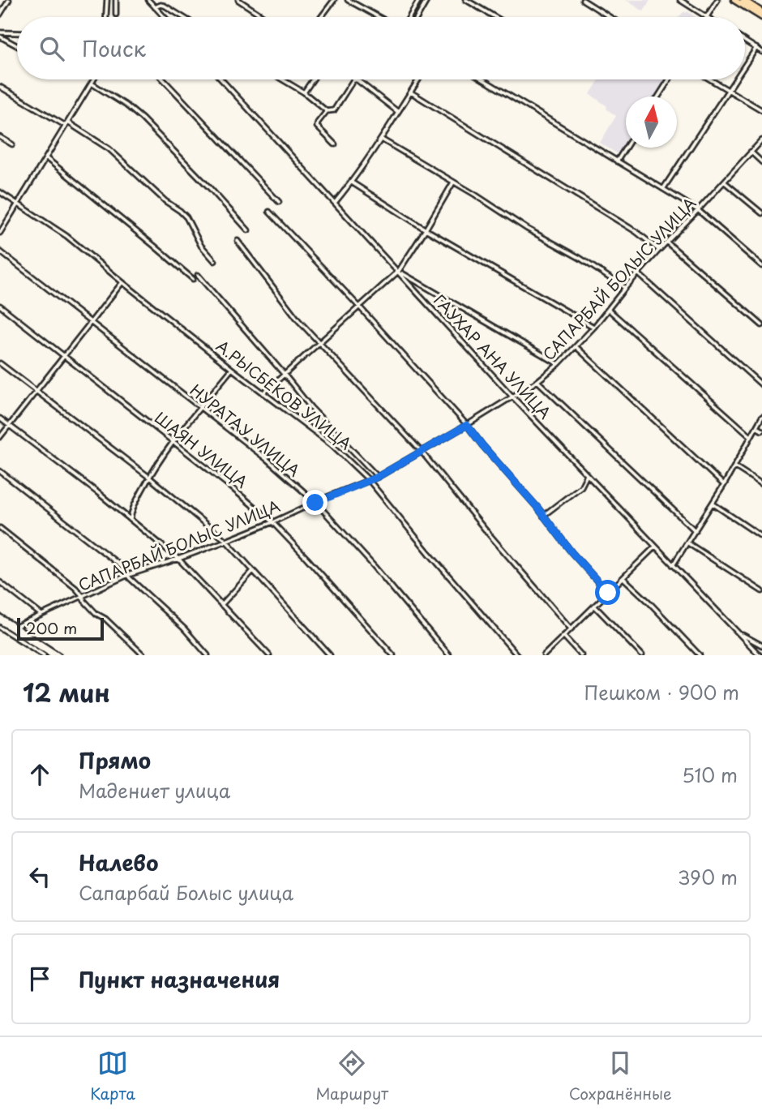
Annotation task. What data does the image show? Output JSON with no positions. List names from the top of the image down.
{
  "streets": {
    "street": [
      "САПАРБАЙ БОЛЫС УЛИЦА",
      "ГАУХАР АНА УЛИЦА",
      "А.РЫСБЕКОВ УЛИЦА",
      "НУРАТАУ УЛИЦА",
      "ШАЯН УЛИЦА"
    ]
  },
  "crossings": [
    ["САПАРБАЙ БОЛЫС УЛИЦА", "ГАУХАР АНА УЛИЦА"],
    ["САПАРБАЙ БОЛЫС УЛИЦА", "А.РЫСБЕКОВ УЛИЦА"],
    ["САПАРБАЙ БОЛЫС УЛИЦА", "НУРАТАУ УЛИЦА"],
    ["САПАРБАЙ БОЛЫС УЛИЦА", "ШАЯН УЛИЦА"]
  ],
  "scale_bar": "200 m",
  "north": "top",
  "page": {
    "search": "Поиск",
    "scale": "200 m",
    "heading": ["12 мин", "Пешком · 900 m"],
    "list": [
      ["Прямо", "Мадениет улица", "510 m"],
      ["Налево", "Сапарбай Болыс улица", "390 m"],
      "Пункт назначения"
    ],
    "nav": ["Карта", "Маршрут", "Сохранённые"]
  }
}
